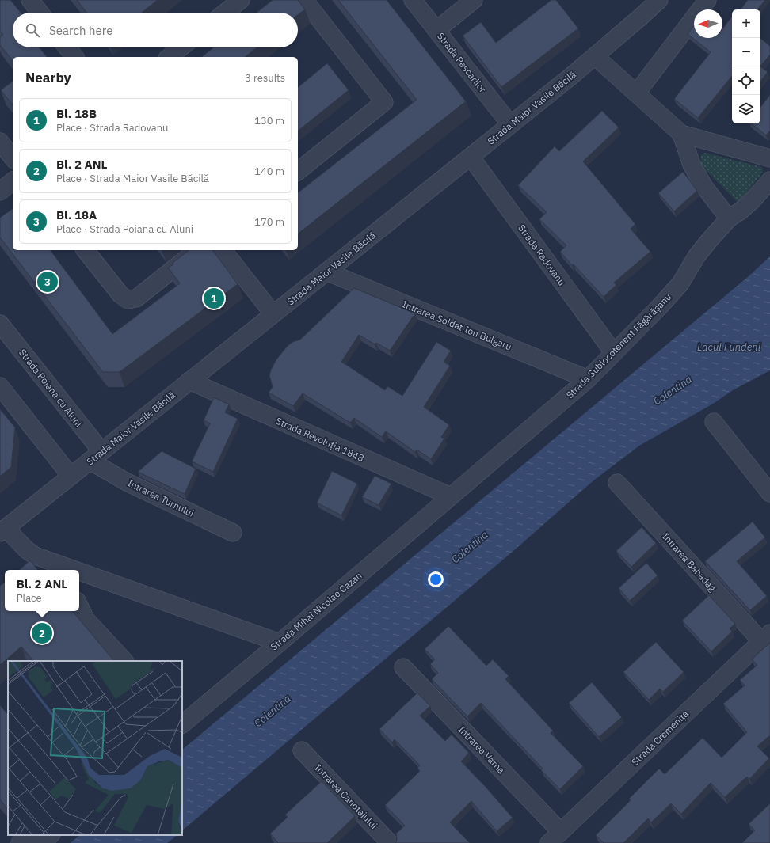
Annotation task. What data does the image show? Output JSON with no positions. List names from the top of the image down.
{
  "streets": {
    "street": [
      "Strada Pescarilor",
      "Strada Maior Vasile Băcilă",
      "Strada Radovanu",
      "Intrarea Soldat Ion Bulgaru",
      "Strada Sublocotenent Făgărășanu",
      "Strada Poiana cu Aluni",
      "Strada Revoluția 1848",
      "Intrarea Turnului",
      "Intrarea Babadag",
      "Strada Mihai Nicolae Cazan",
      "Strada Cremenița",
      "Intrarea Varna",
      "Intrarea Canotajului"
    ]
  },
  "crossings": [
    ["Strada Pescarilor", "Strada Maior Vasile Băcilă"],
    ["Strada Maior Vasile Băcilă", "Strada Radovanu"],
    ["Strada Maior Vasile Băcilă", "Intrarea Soldat Ion Bulgaru"],
    ["Strada Maior Vasile Băcilă", "Strada Poiana cu Aluni"],
    ["Strada Maior Vasile Băcilă", "Strada Revoluția 1848"],
    ["Strada Maior Vasile Băcilă", "Intrarea Turnului"],
    ["Strada Radovanu", "Strada Sublocotenent Făgărășanu"],
    ["Intrarea Soldat Ion Bulgaru", "Strada Sublocotenent Făgărășanu"],
    ["Strada Sublocotenent Făgărășanu", "Strada Revoluția 1848"],
    ["Strada Sublocotenent Făgărășanu", "Strada Mihai Nicolae Cazan"],
    ["Strada Poiana cu Aluni", "Intrarea Turnului"],
    ["Strada Revoluția 1848", "Strada Mihai Nicolae Cazan"],
    ["Intrarea Babadag", "Strada Cremenița"],
    ["Strada Cremenița", "Intrarea Varna"]
  ],
  "water": ["Lacul Fundeni", "Colentina"],
  "north": "left",
  "page": {
    "map_buttons": ["+", "−"],
    "search": "Search here",
    "heading": ["Nearby", "3 results"],
    "list": [
      {
        "mark": "1",
        "name": "Bl. 18B",
        "note": "Place · Strada Radovanu",
        "value": "130 m"
      },
      {
        "mark": "2",
        "name": "Bl. 2 ANL",
        "note": "Place · Strada Maior Vasile Băcilă",
        "value": "140 m"
      },
      {
        "mark": "3",
        "name": "Bl. 18A",
        "note": "Place · Strada Poiana cu Aluni",
        "value": "170 m"
      }
    ],
    "pins": ["3", "1", "2"],
    "popup": ["Bl. 2 ANL", "Place"]
  }
}
